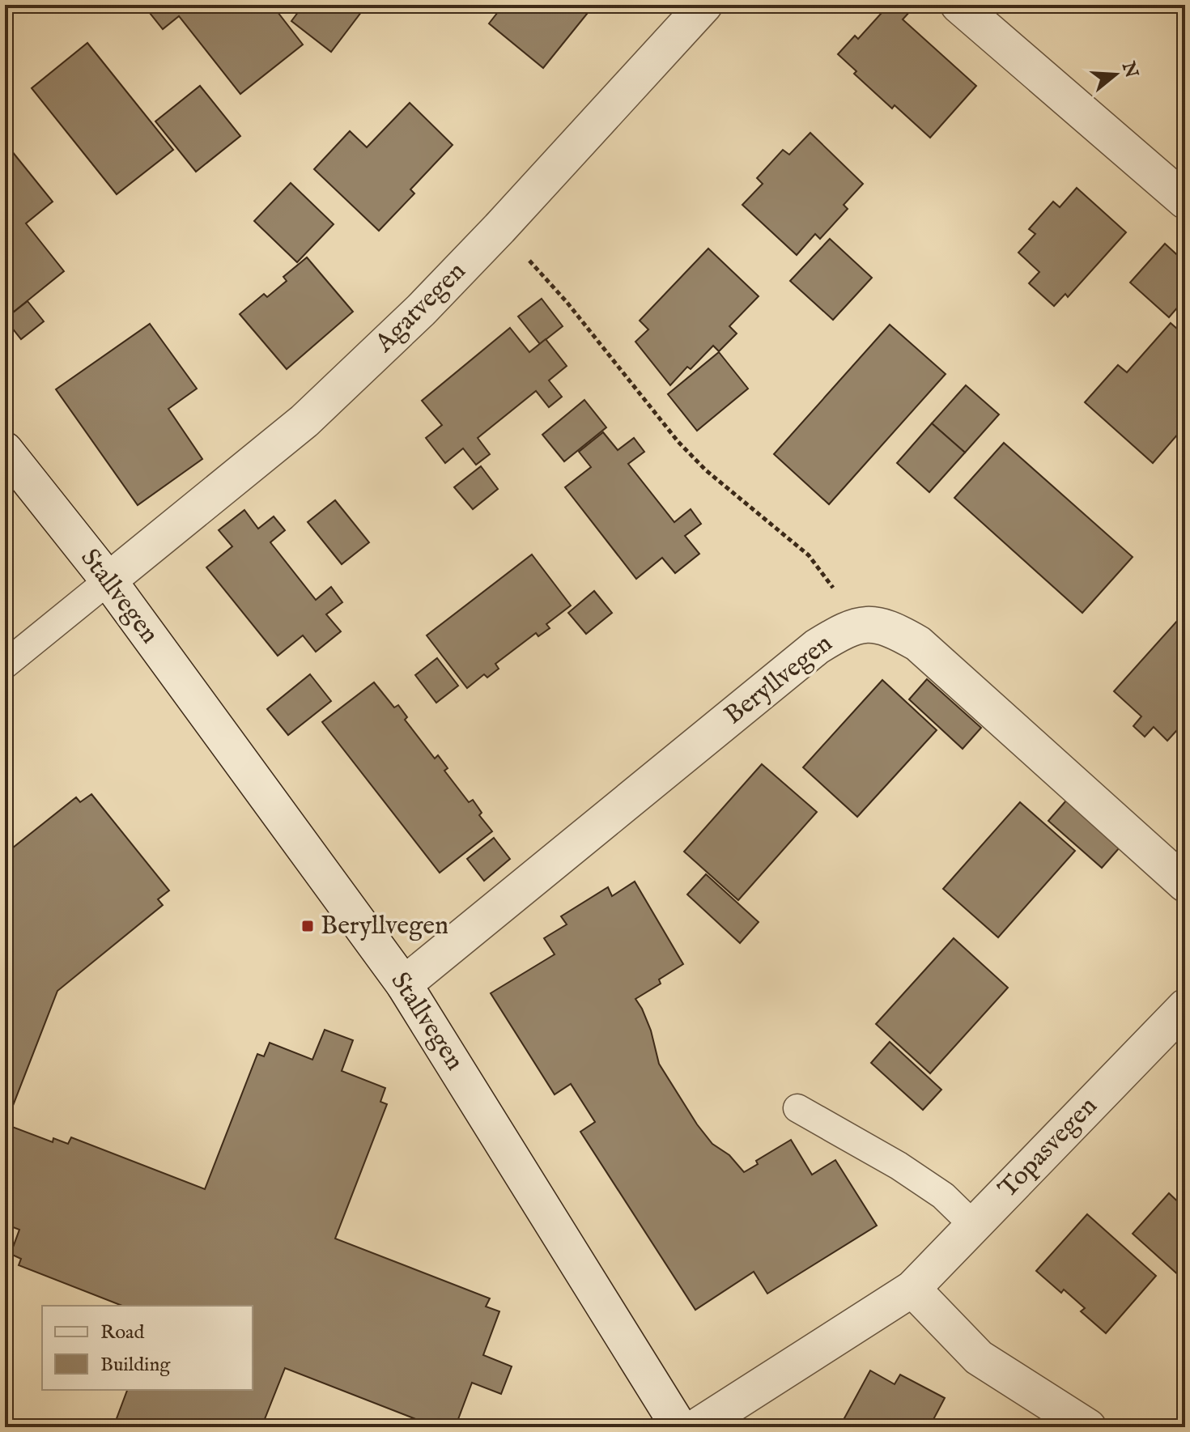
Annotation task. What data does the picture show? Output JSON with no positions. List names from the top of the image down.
{
  "streets": {
    "street": [
      "Agatvegen",
      "Stallvegen",
      "Beryllvegen",
      "Topasvegen"
    ]
  },
  "crossings": [
    ["Agatvegen", "Stallvegen"],
    ["Stallvegen", "Beryllvegen"]
  ],
  "places": {
    "transit": ["Beryllvegen"]
  },
  "legend": ["Road", "Building"],
  "north": "right"
}
